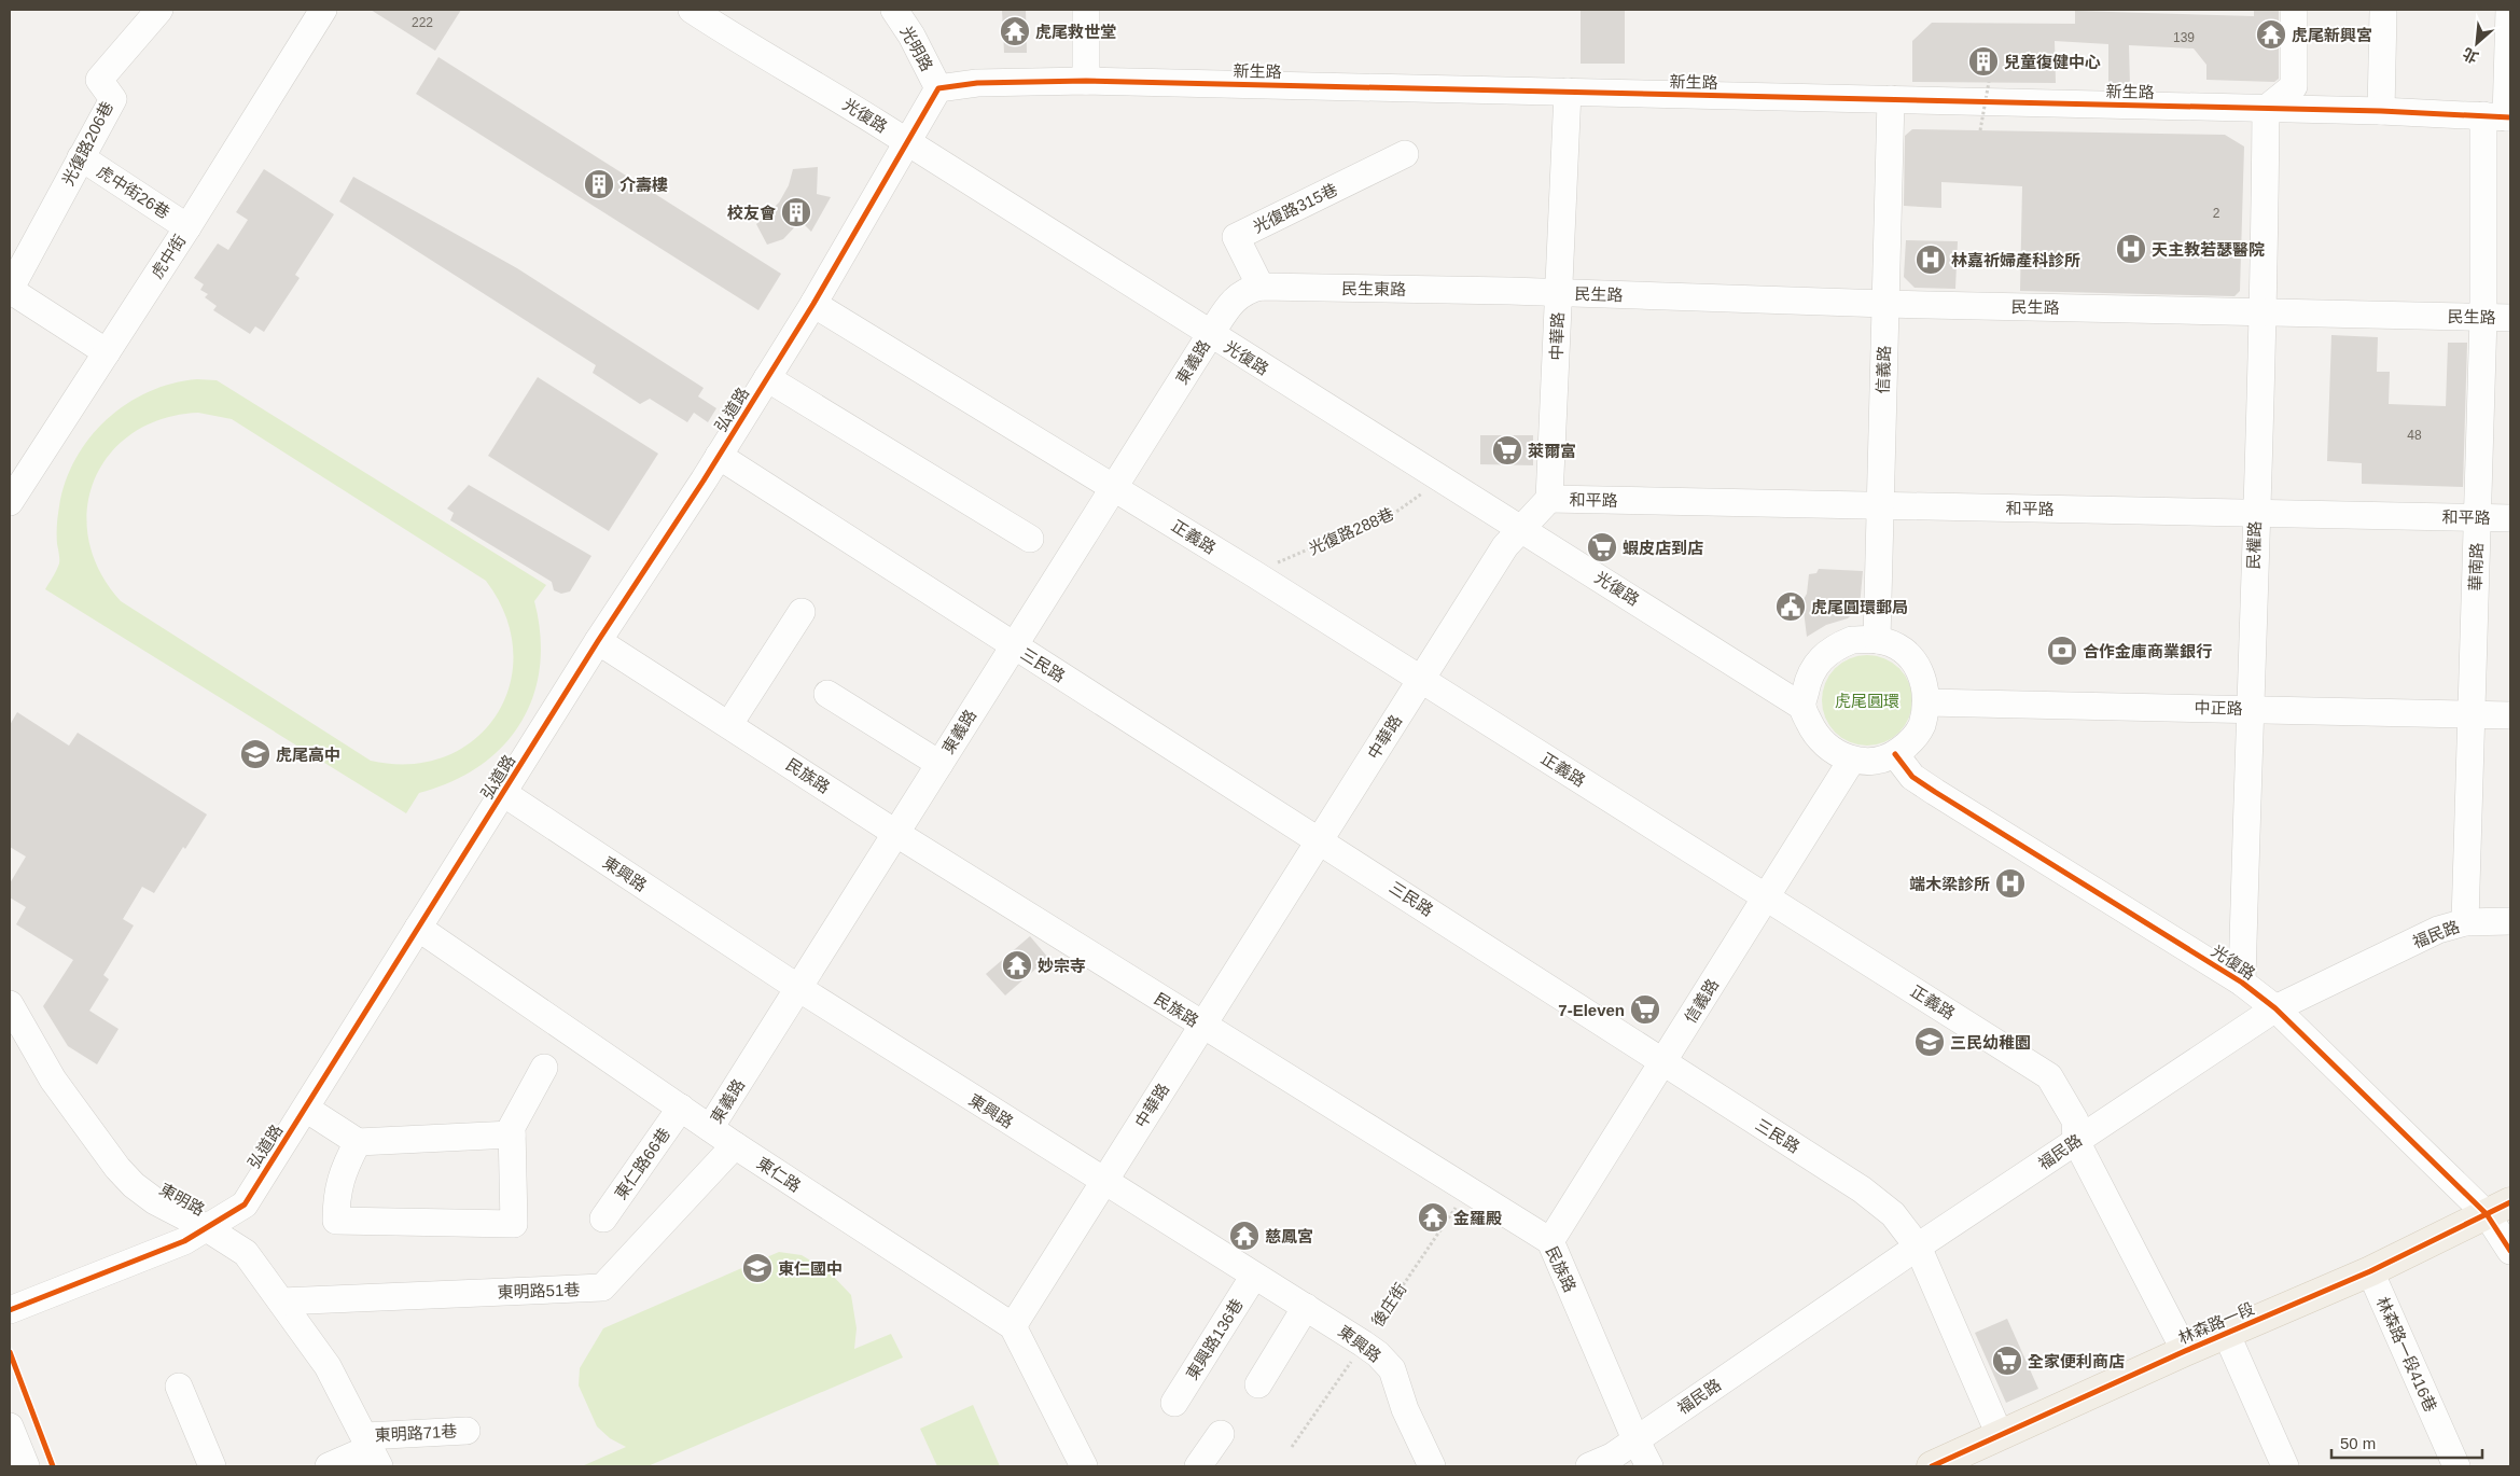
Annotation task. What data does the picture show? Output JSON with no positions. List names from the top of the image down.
{
  "streets": {
    "main road": ["林森路一段"],
    "street": [
      "光明路",
      "新生路",
      "光復路",
      "光復路206巷",
      "虎中街26巷",
      "光復路315巷",
      "虎中街",
      "民生東路",
      "民生路",
      "中華路",
      "東義路",
      "信義路",
      "弘道路",
      "和平路",
      "正義路",
      "民權路",
      "華南路",
      "三民路",
      "中正路",
      "民族路",
      "東興路",
      "福民路",
      "東仁路66巷",
      "東仁路",
      "東明路",
      "東明路51巷",
      "東興路136巷",
      "林森路一段416巷",
      "東明路71巷"
    ],
    "path": ["光復路288巷", "後庄街"]
  },
  "crossings": [
    ["光明路", "新生路"],
    ["新生路", "中華路"],
    ["新生路", "信義路"],
    ["新生路", "民權路"],
    ["新生路", "華南路"],
    ["光復路", "民生東路"],
    ["光復路", "中華路"],
    ["光復路", "東義路"],
    ["光復路", "信義路"],
    ["光復路", "弘道路"],
    ["光復路", "光復路288巷"],
    ["光復路", "民權路"],
    ["光復路", "中正路"],
    ["光復路", "福民路"],
    ["光復路", "林森路一段"],
    ["光復路206巷", "虎中街26巷"],
    ["虎中街26巷", "虎中街"],
    ["光復路315巷", "民生東路"],
    ["民生東路", "民生路"],
    ["民生東路", "中華路"],
    ["民生東路", "東義路"],
    ["民生路", "中華路"],
    ["民生路", "信義路"],
    ["民生路", "民權路"],
    ["民生路", "華南路"],
    ["中華路", "和平路"],
    ["中華路", "正義路"],
    ["中華路", "三民路"],
    ["中華路", "民族路"],
    ["中華路", "東興路"],
    ["中華路", "東仁路"],
    ["東義路", "正義路"],
    ["東義路", "三民路"],
    ["東義路", "民族路"],
    ["東義路", "東興路"],
    ["東義路", "東仁路"],
    ["信義路", "和平路"],
    ["信義路", "正義路"],
    ["信義路", "三民路"],
    ["信義路", "中正路"],
    ["信義路", "民族路"],
    ["弘道路", "正義路"],
    ["弘道路", "三民路"],
    ["弘道路", "民族路"],
    ["弘道路", "東興路"],
    ["弘道路", "東仁路"],
    ["弘道路", "東明路"],
    ["和平路", "民權路"],
    ["和平路", "華南路"],
    ["光復路288巷", "正義路"],
    ["正義路", "福民路"],
    ["正義路", "林森路一段"],
    ["民權路", "中正路"],
    ["華南路", "中正路"],
    ["華南路", "福民路"],
    ["三民路", "福民路"],
    ["三民路", "林森路一段"],
    ["民族路", "福民路"],
    ["民族路", "後庄街"],
    ["東興路", "後庄街"],
    ["東興路", "東興路136巷"],
    ["東仁路66巷", "東仁路"],
    ["東仁路", "東明路51巷"],
    ["東明路", "東明路51巷"],
    ["東明路", "東明路71巷"],
    ["林森路一段", "林森路一段416巷"]
  ],
  "parks": ["虎尾圓環"],
  "places": {
    "temple": [
      "虎尾救世堂",
      "虎尾新興宮",
      "妙宗寺",
      "金羅殿",
      "慈鳳宮"
    ],
    "building": ["兒童復健中心", "介壽樓", "校友會"],
    "hospital": ["天主教若瑟醫院", "林嘉祈婦產科診所", "端木梁診所"],
    "supermarket": [
      "萊爾富",
      "蝦皮店到店",
      "7-Eleven",
      "全家便利商店"
    ],
    "public building": ["虎尾圓環郵局"],
    "bank": ["合作金庫商業銀行"],
    "school or university": ["虎尾高中", "三民幼稚園", "東仁國中"]
  },
  "house_numbers": [
    "222",
    "139",
    "2",
    "48"
  ],
  "scale_bar": "50 m",
  "north": "bottom left"
}
